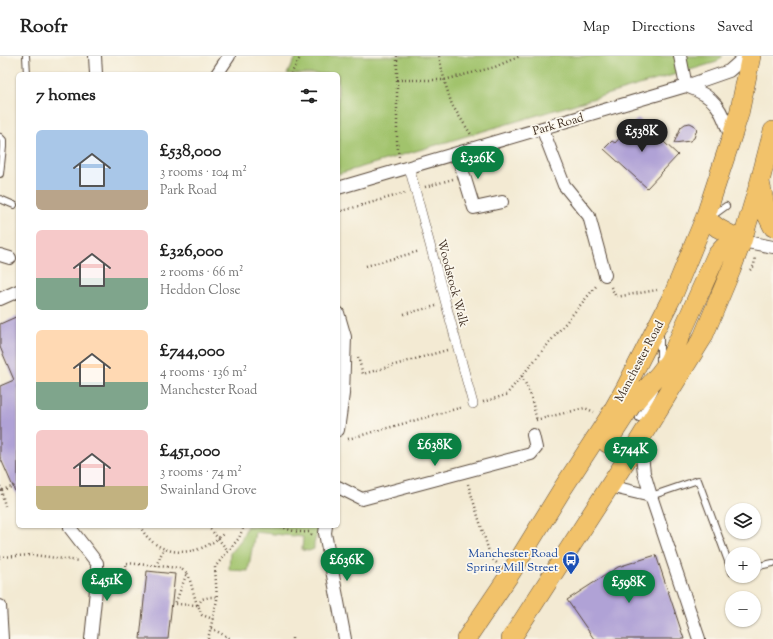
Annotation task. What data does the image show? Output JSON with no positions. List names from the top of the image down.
{
  "streets": {
    "main road": ["Manchester Road"],
    "street": ["Park Road", "Woodstock Walk"]
  },
  "crossings": [
    ["Park Road", "Woodstock Walk"]
  ],
  "places": {
    "bus stop": ["Manchester Road Spring Mill Street"]
  },
  "page": {
    "header": "Roofr",
    "nav": ["Map", "Directions", "Saved"],
    "heading": "7 homes",
    "price": [
      "£538K",
      "£326K",
      "£638K",
      "£744K",
      "£636K",
      "£451K",
      "£598K"
    ],
    "list": [
      {
        "name": "£538,000",
        "note": "3 rooms · 104 m² · Park Road"
      },
      {
        "name": "£326,000",
        "note": "2 rooms · 66 m² · Heddon Close"
      },
      {
        "name": "£744,000",
        "note": "4 rooms · 136 m² · Manchester Road"
      },
      {
        "name": "£451,000",
        "note": "3 rooms · 74 m² · Swainland Grove"
      }
    ],
    "map_buttons": ["+", "−"]
  }
}
